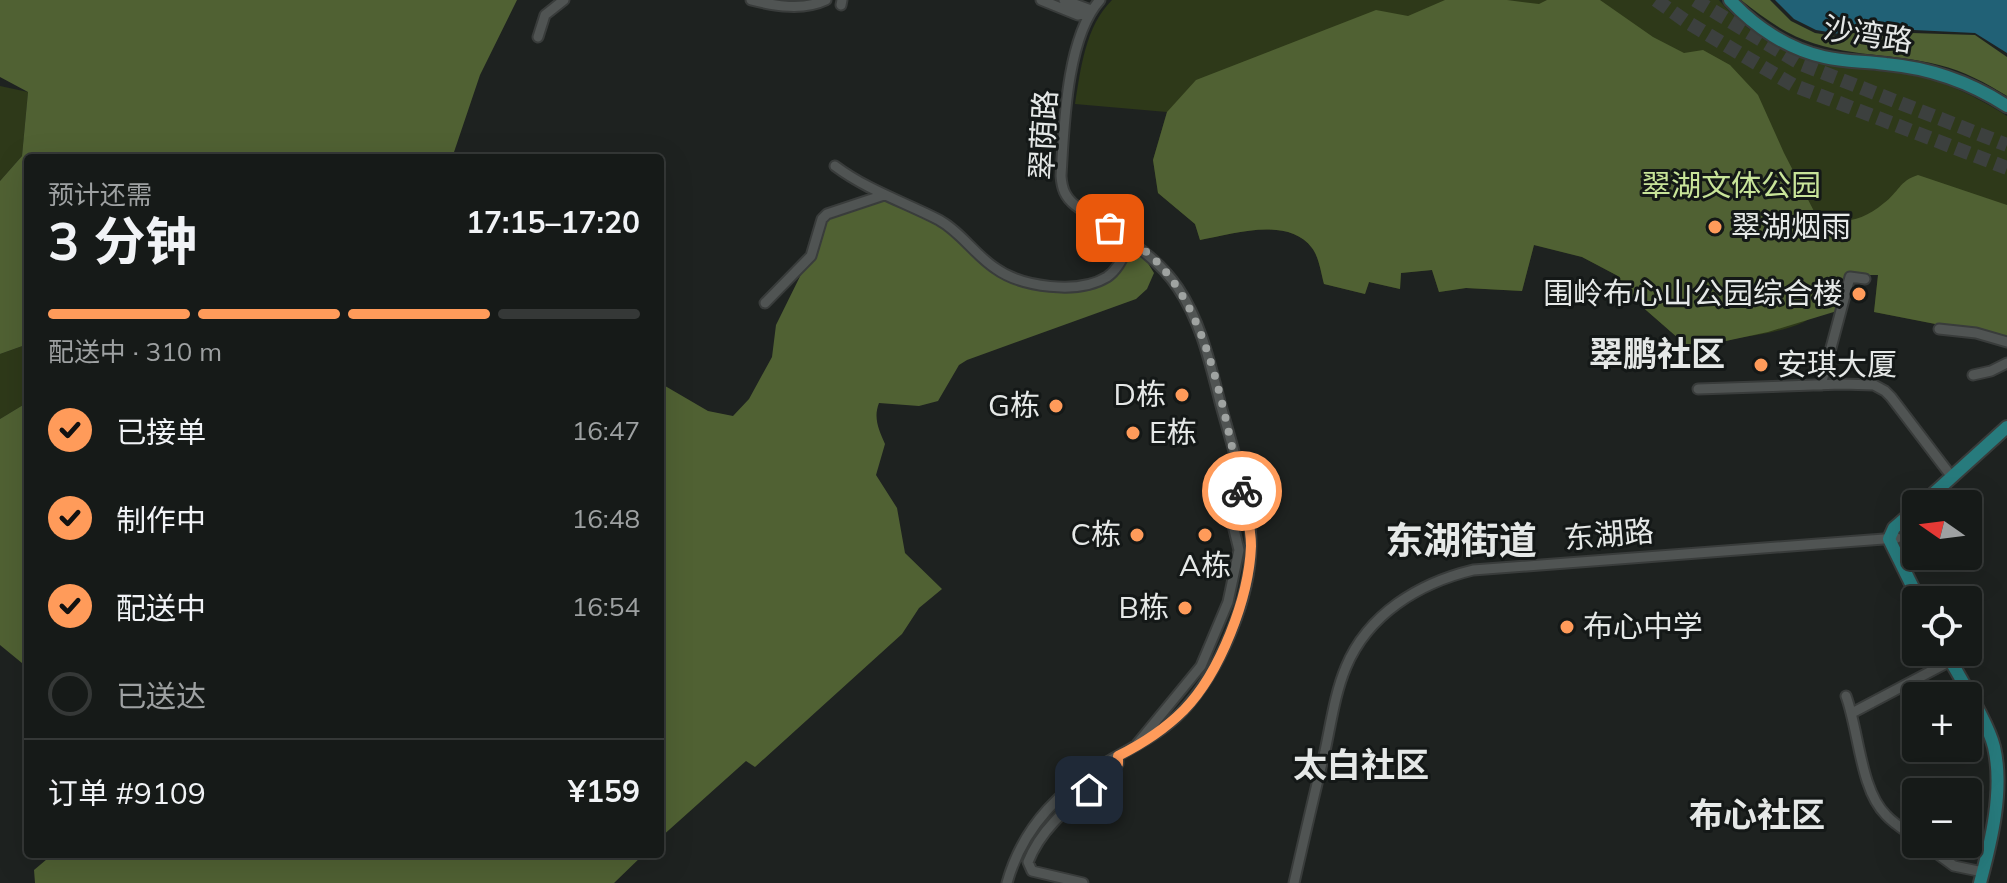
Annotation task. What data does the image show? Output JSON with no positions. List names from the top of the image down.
{
  "streets": {
    "main road": ["沙湾路"],
    "street": ["翠荫路", "东湖路"]
  },
  "districts": [
    "翠鹏社区",
    "东湖街道",
    "太白社区",
    "布心社区"
  ],
  "parks": ["翠湖文体公园"],
  "places": [
    "翠湖烟雨",
    "围岭布心山公园综合楼",
    "安琪大厦",
    "D栋",
    "G栋",
    "E栋",
    "C栋",
    "A栋",
    "B栋",
    "布心中学"
  ],
  "north": "left",
  "page": {
    "heading": ["3 分钟", "预计还需", "17:15–17:20"],
    "panel": ["订单 #9109", "¥159"],
    "bar": "配送中 · 310 m",
    "list": [
      ["已接单", "16:47"],
      ["制作中", "16:48"],
      ["配送中", "16:54"],
      "已送达"
    ],
    "map_buttons": ["+", "−"]
  }
}
